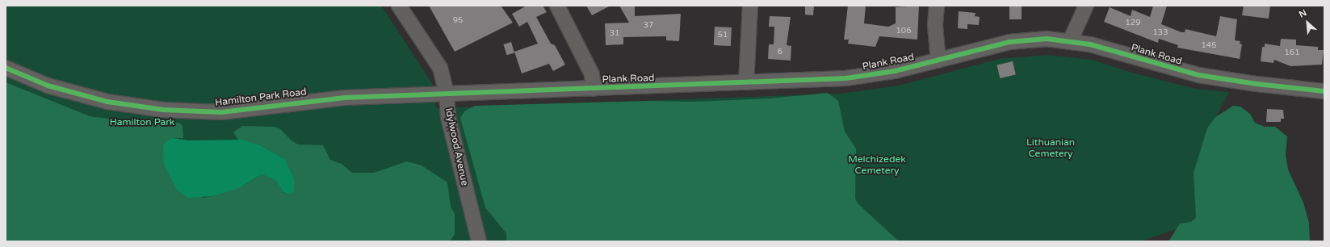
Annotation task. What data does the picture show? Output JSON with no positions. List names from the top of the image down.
{
  "streets": {
    "street": ["Plank Road", "Hamilton Park Road", "Idylwood Avenue"]
  },
  "crossings": [
    ["Plank Road", "Hamilton Park Road"],
    ["Plank Road", "Idylwood Avenue"],
    ["Hamilton Park Road", "Idylwood Avenue"]
  ],
  "parks": ["Hamilton Park", "Lithuanian Cemetery", "Melchizedek Cemetery"],
  "house_numbers": [
    "95",
    "129",
    "37",
    "106",
    "133",
    "31",
    "51",
    "145",
    "6",
    "161"
  ],
  "north": "top left"
}
